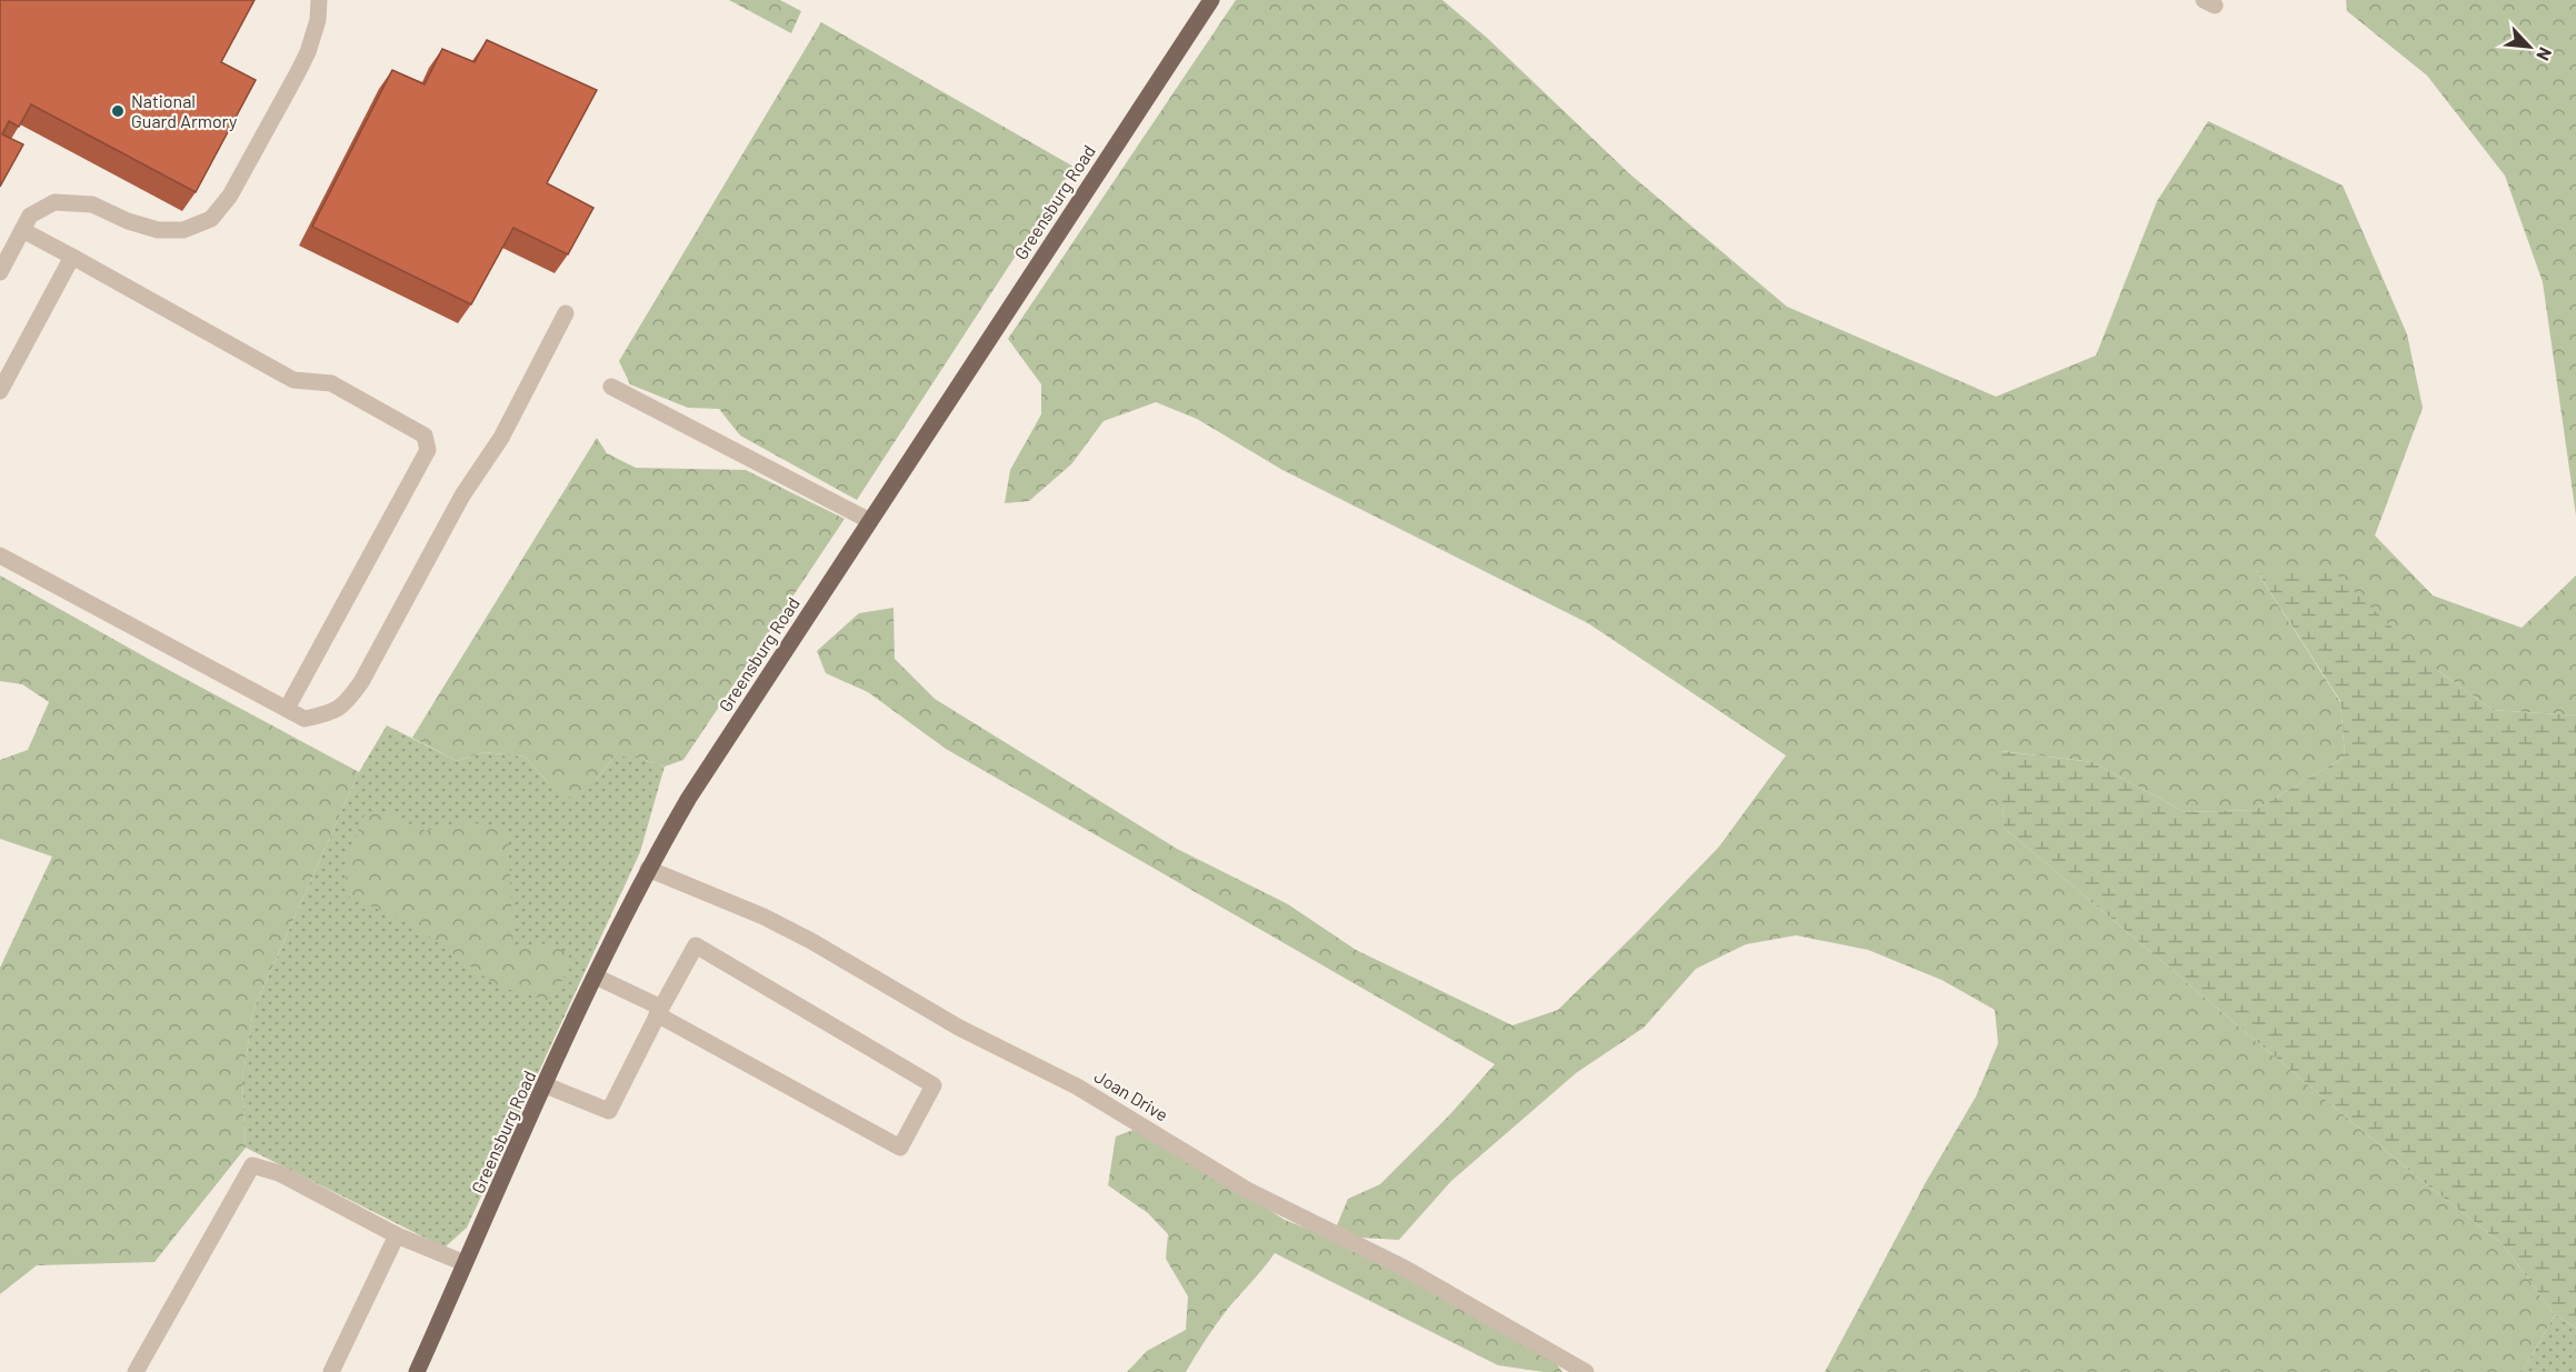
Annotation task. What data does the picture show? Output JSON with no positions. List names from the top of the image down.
{
  "streets": {
    "main road": ["Greensburg Road"],
    "lane": ["Joan Drive"]
  },
  "crossings": [
    ["Greensburg Road", "Joan Drive"]
  ],
  "places": ["National Guard Armory"],
  "north": "bottom right"
}
